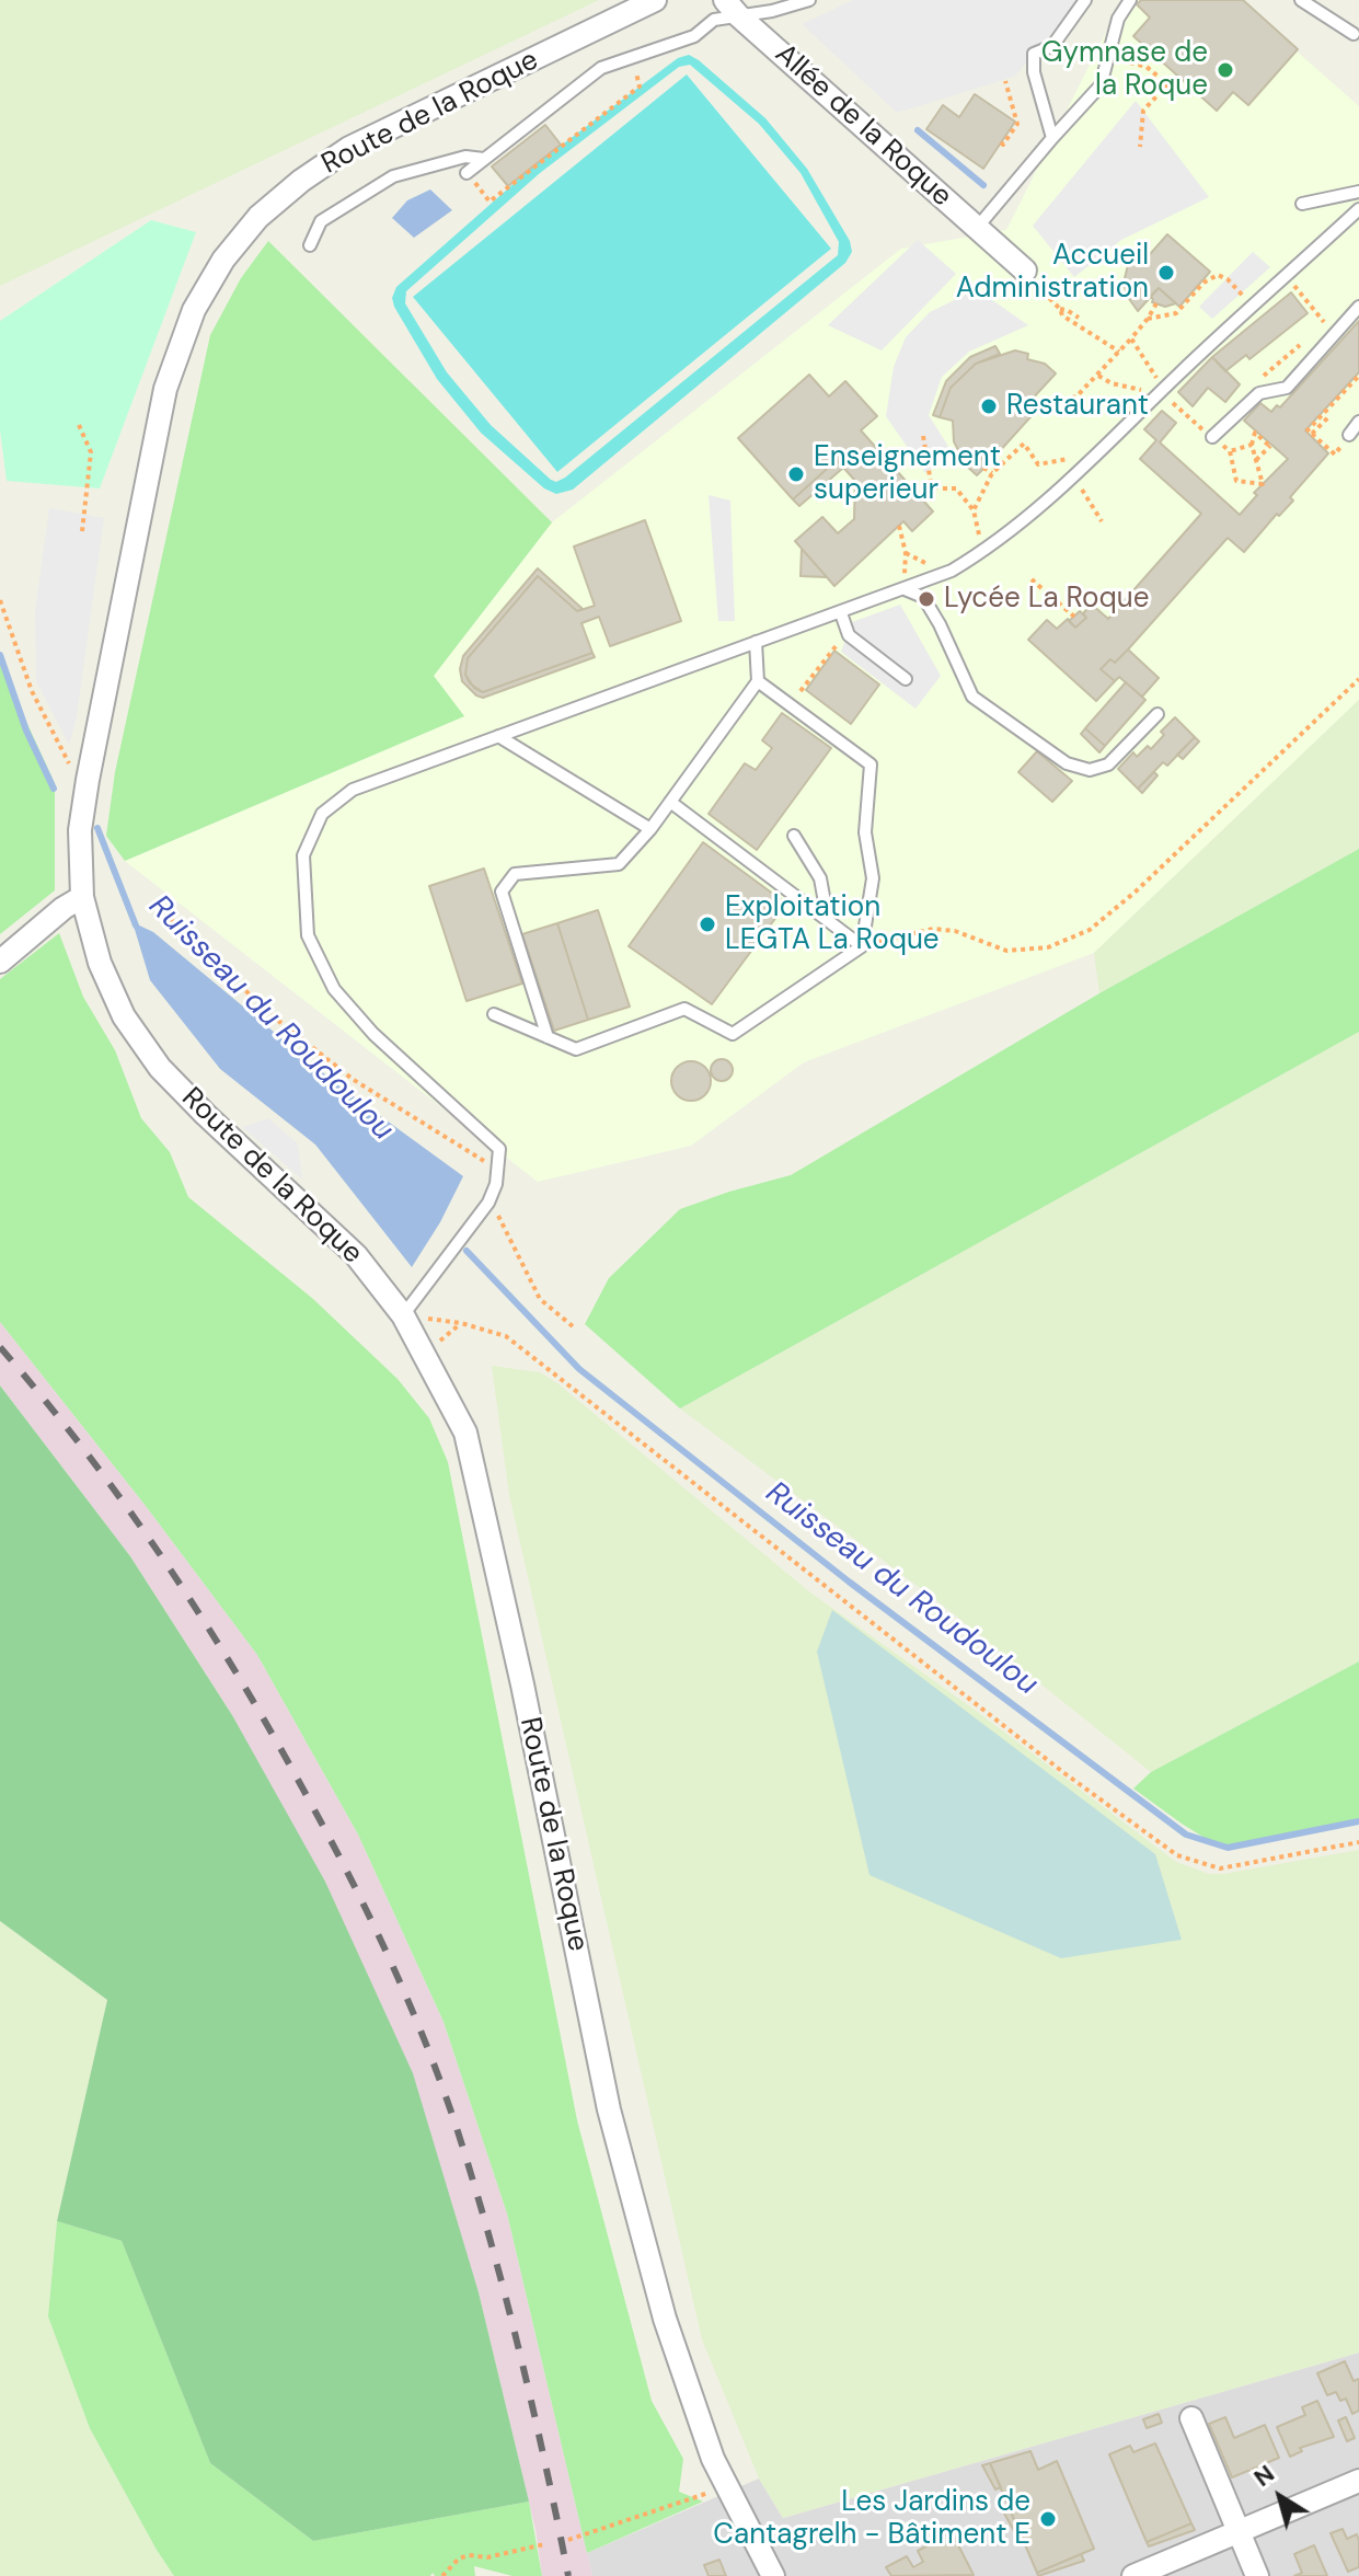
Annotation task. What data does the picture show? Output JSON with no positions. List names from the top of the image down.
{
  "streets": {
    "street": ["Route de la Roque", "Allée de la Roque"]
  },
  "water": ["Ruisseau du Roudoulou"],
  "places": [
    "Gymnase de la Roque",
    "Accueil Administration",
    "Restaurant",
    "Enseignement superieur",
    "Lycée La Roque",
    "Exploitation LEGTA La Roque",
    "Les Jardins de Cantagrelh - Bâtiment E"
  ],
  "north": "top left"
}
